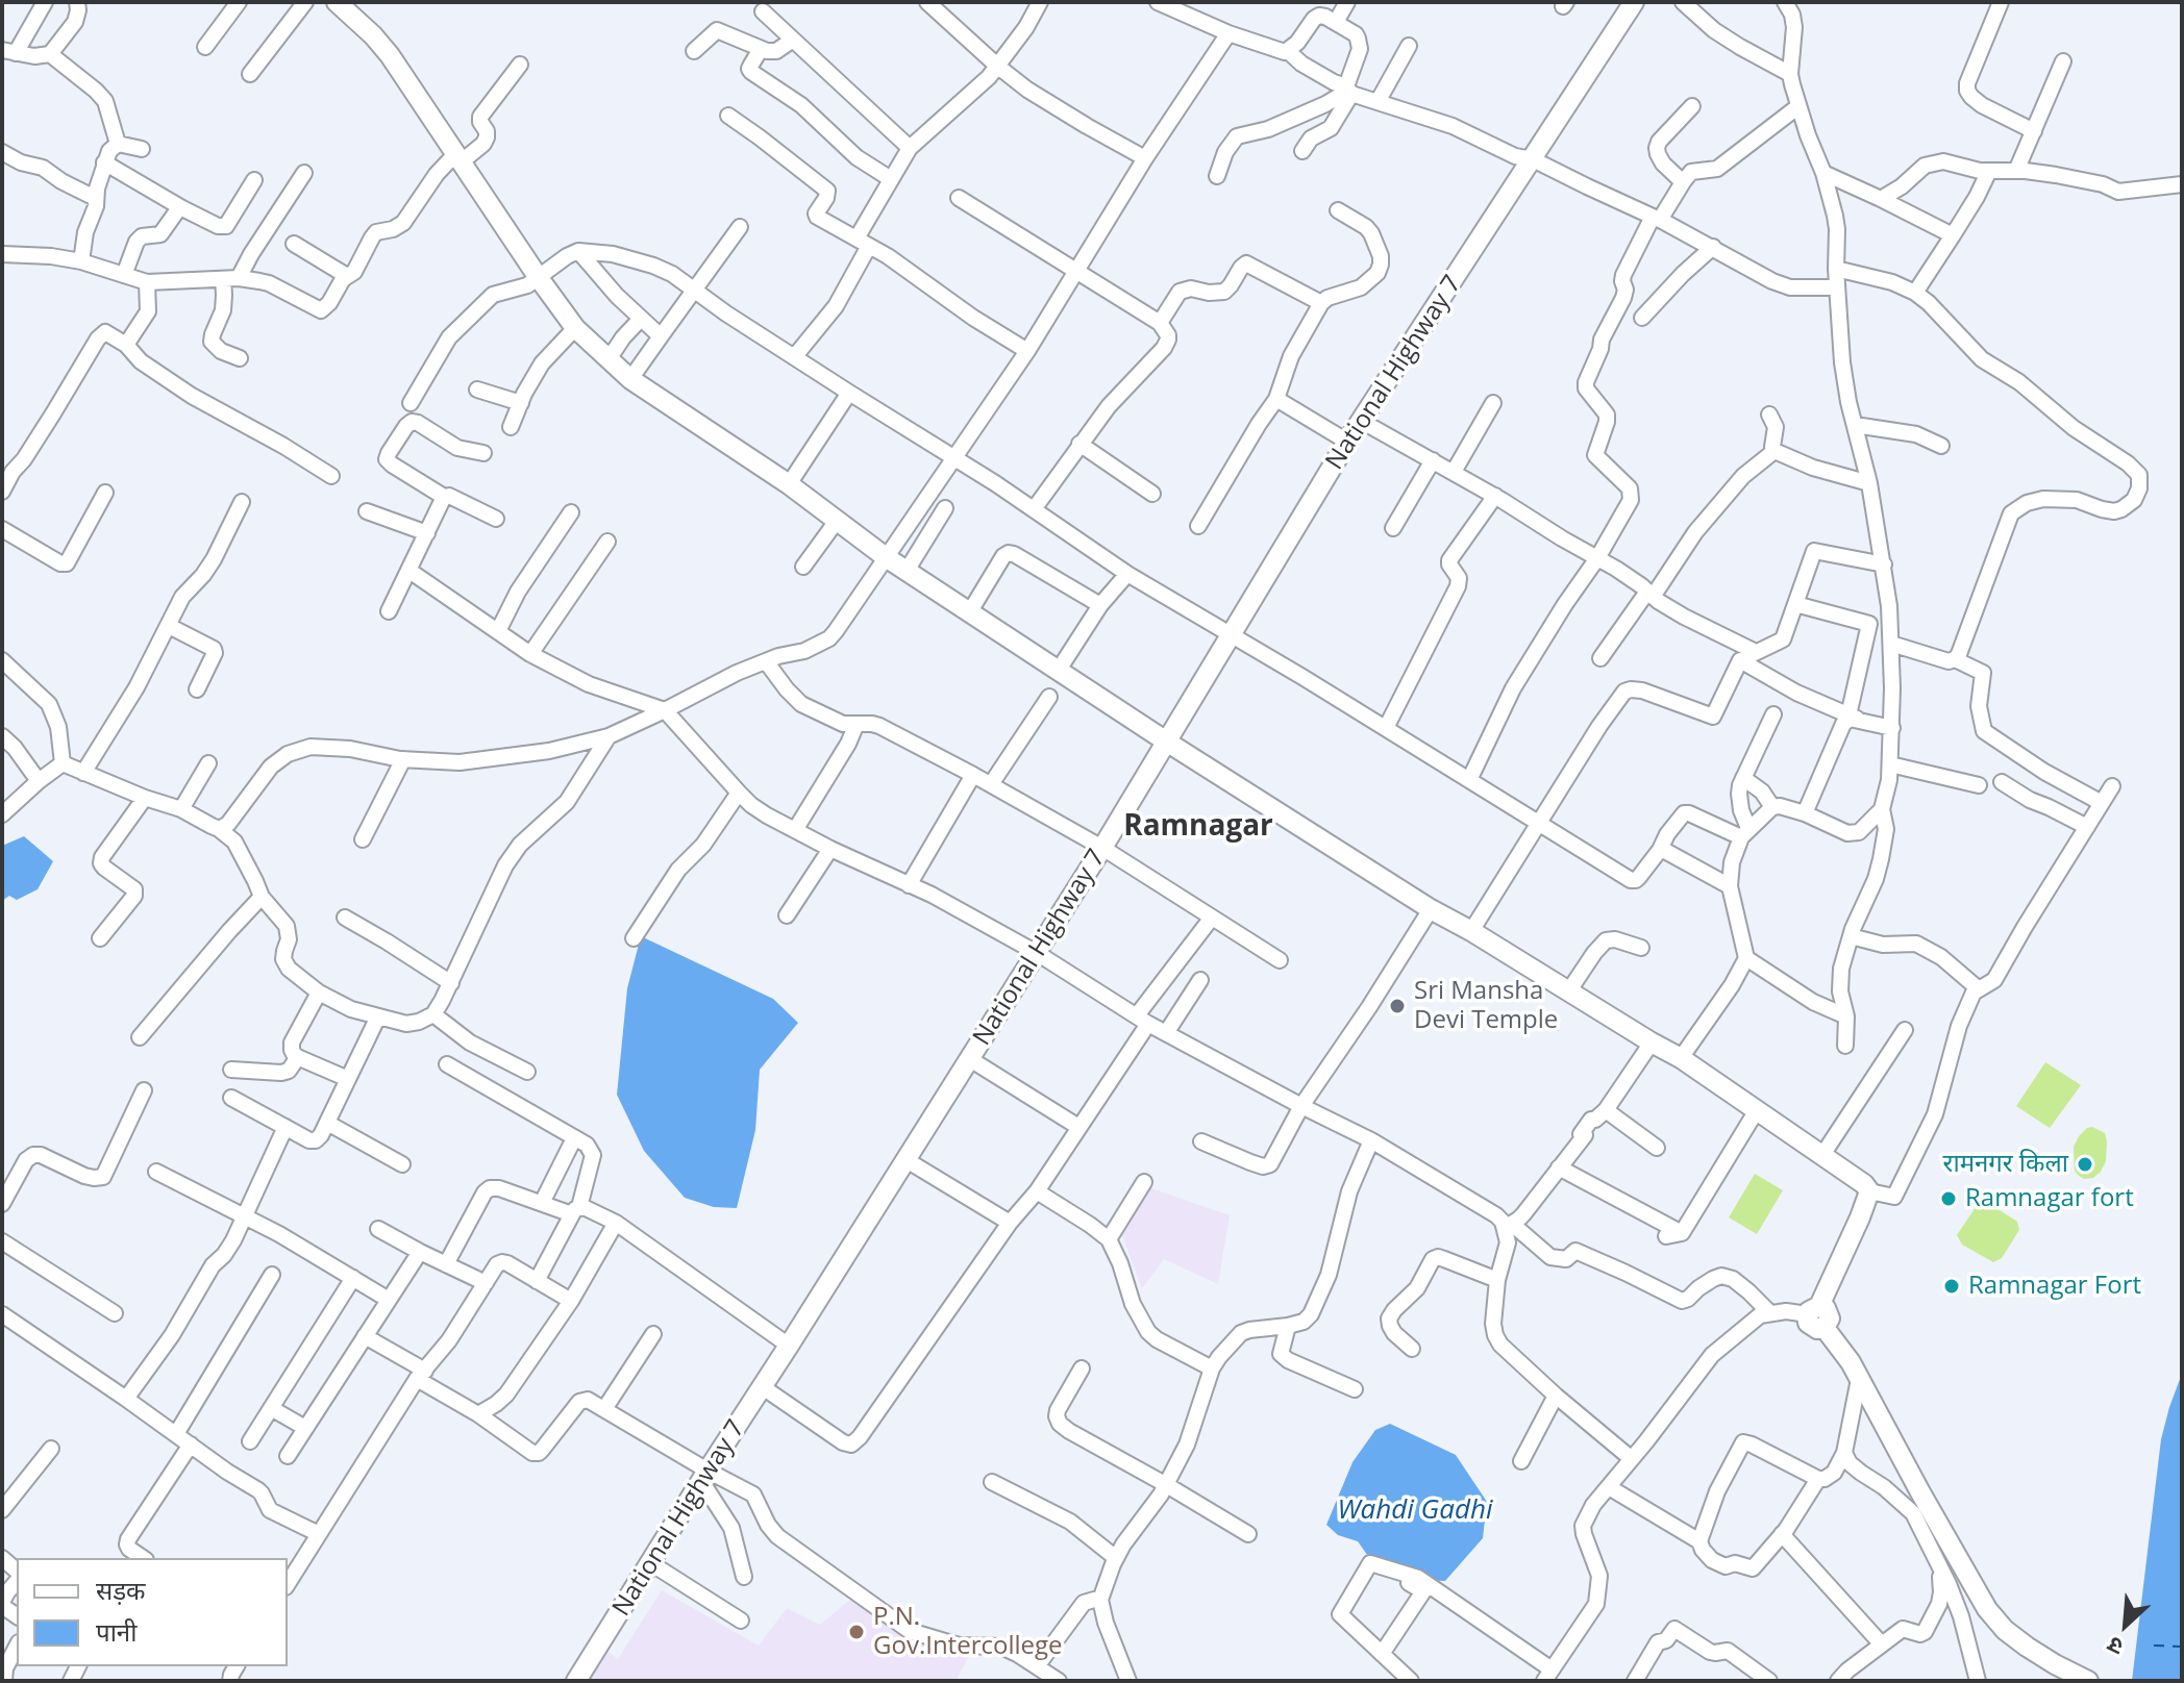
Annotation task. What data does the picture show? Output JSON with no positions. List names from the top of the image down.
{
  "streets": {
    "main road": ["National Highway 7"]
  },
  "districts": ["Ramnagar"],
  "water": ["Wahdi Gadhi"],
  "places": [
    "Sri Mansha Devi Temple",
    "रामनगर किला",
    "Ramnagar fort",
    "Ramnagar Fort",
    "P.N. Gov.Intercollege"
  ],
  "legend": ["सड़क", "पानी"],
  "north": "bottom left"
}
